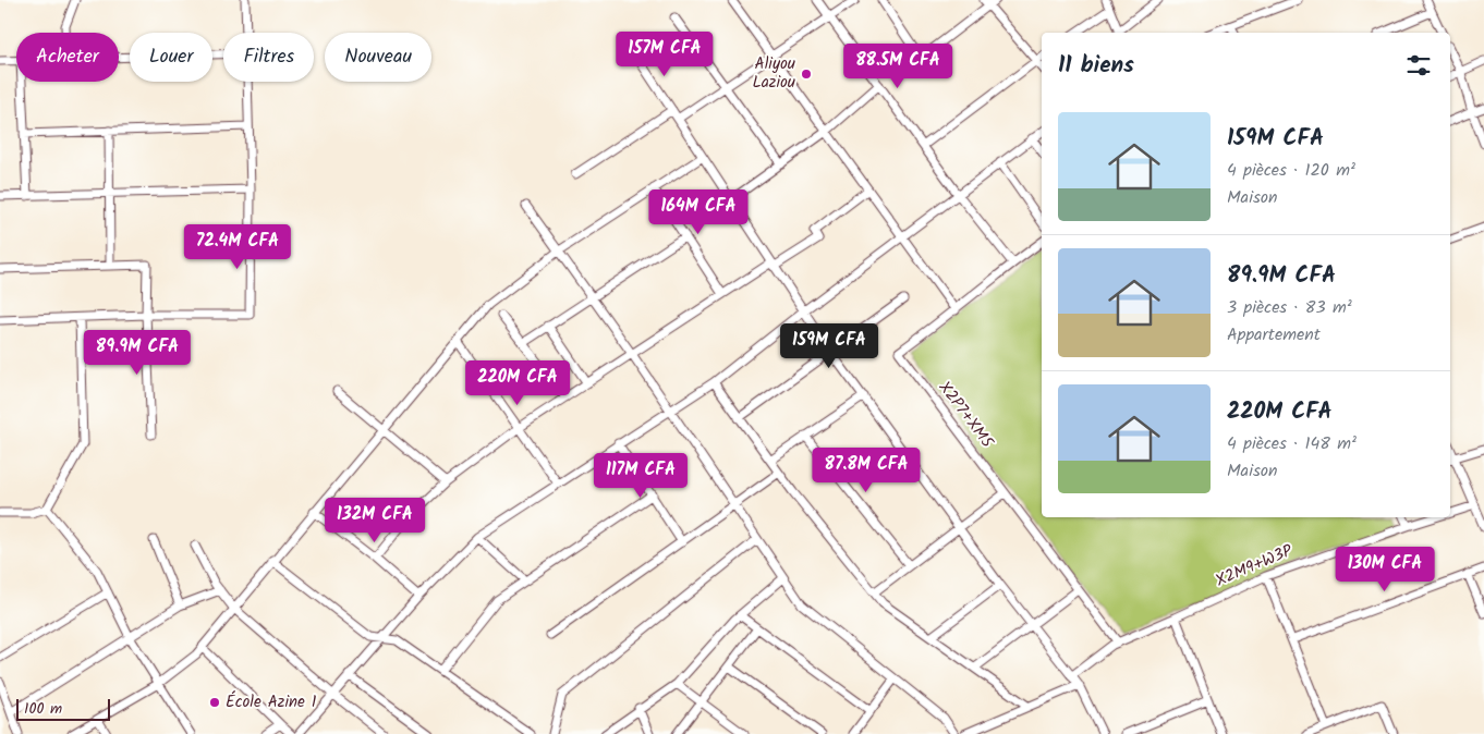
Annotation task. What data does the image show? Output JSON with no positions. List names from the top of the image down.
{
  "streets": {
    "street": ["X2P7+XM5", "X2M9+W3P"]
  },
  "crossings": [
    ["X2P7+XM5", "X2M9+W3P"]
  ],
  "places": ["Aliyou Laziou", "École Azine 1"],
  "scale_bar": "100 m",
  "page": {
    "price": [
      "157M CFA",
      "88.5M CFA",
      "164M CFA",
      "72.4M CFA",
      "159M CFA",
      "89.9M CFA",
      "220M CFA",
      "87.8M CFA",
      "117M CFA",
      "132M CFA",
      "130M CFA"
    ],
    "chip": [
      "Acheter",
      "Louer",
      "Filtres",
      "Nouveau"
    ],
    "heading": "11 biens",
    "list": [
      {
        "name": "159M CFA",
        "note": "4 pièces · 120 m² · Maison"
      },
      {
        "name": "89.9M CFA",
        "note": "3 pièces · 83 m² · Appartement"
      },
      {
        "name": "220M CFA",
        "note": "4 pièces · 148 m² · Maison"
      }
    ],
    "scale": "100 m"
  }
}
